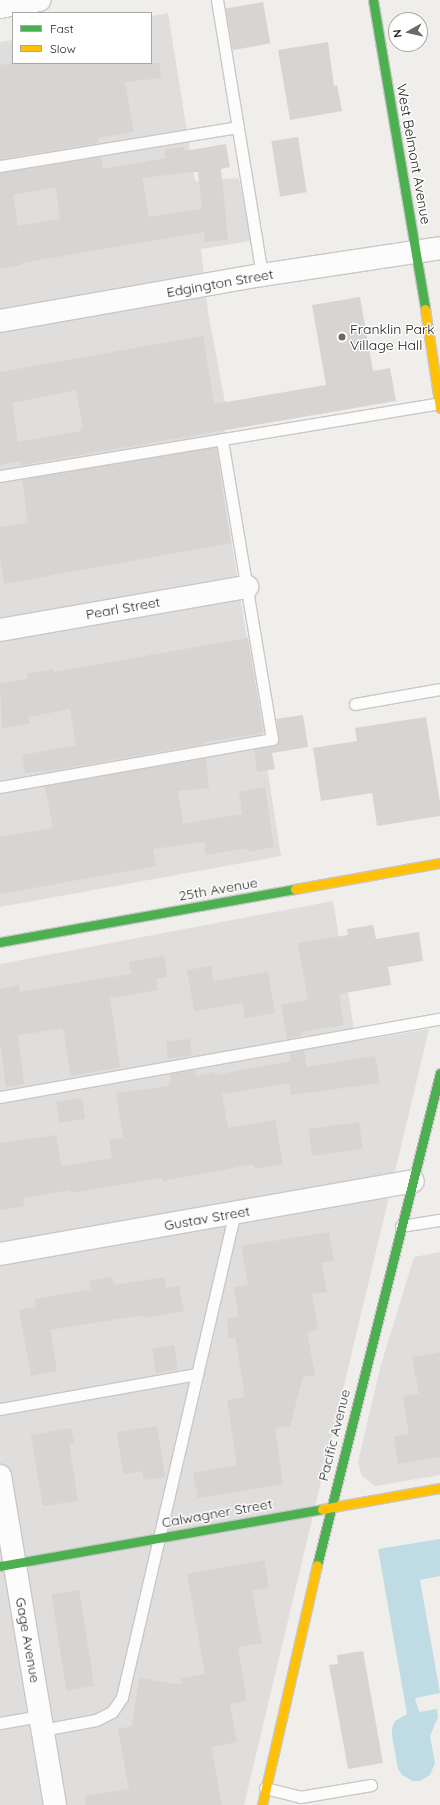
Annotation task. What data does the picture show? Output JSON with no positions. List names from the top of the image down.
{
  "streets": {
    "street": [
      "West Belmont Avenue",
      "Edgington Street",
      "Pearl Street",
      "25th Avenue",
      "Gustav Street",
      "Pacific Avenue",
      "Calwagner Street",
      "Gage Avenue"
    ]
  },
  "crossings": [
    ["West Belmont Avenue", "Edgington Street"],
    ["Gustav Street", "Pacific Avenue"],
    ["Pacific Avenue", "Calwagner Street"],
    ["Calwagner Street", "Gage Avenue"]
  ],
  "places": ["Franklin Park Village Hall"],
  "legend": ["Fast", "Slow"],
  "north": "left"
}
